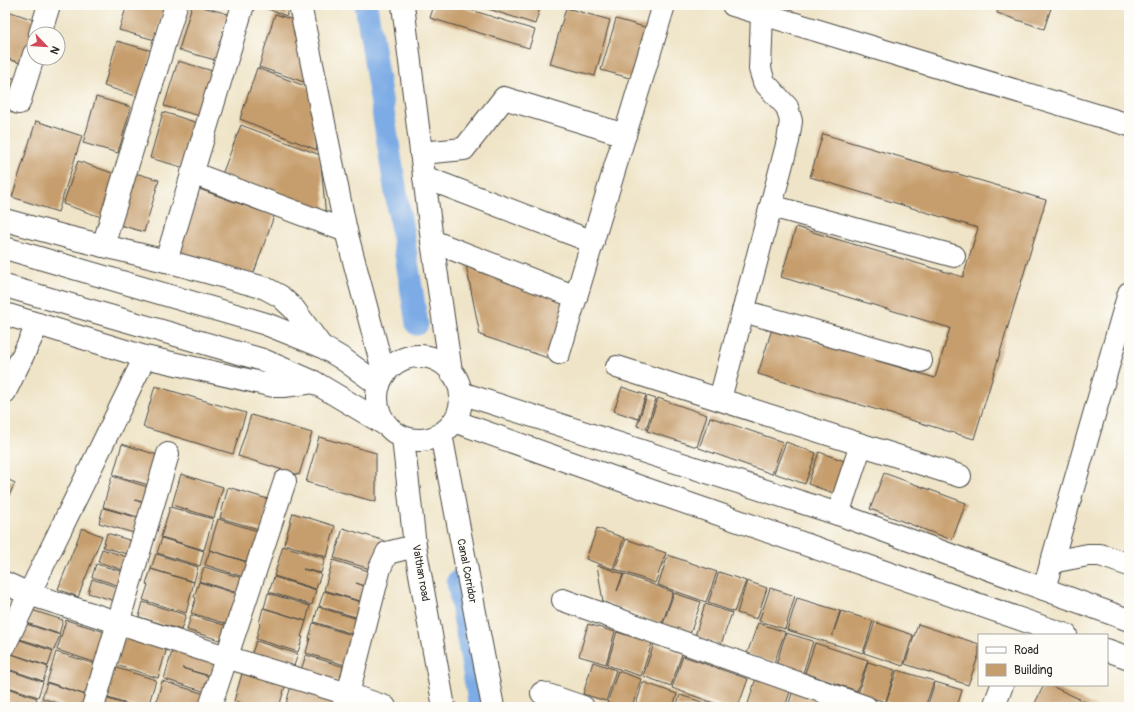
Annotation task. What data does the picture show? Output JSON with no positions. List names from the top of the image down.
{
  "streets": {
    "street": ["Canal Corridor", "Valthan road"]
  },
  "crossings": [
    ["Canal Corridor", "Valthan road"]
  ],
  "legend": ["Road", "Building"],
  "north": "bottom right"
}
